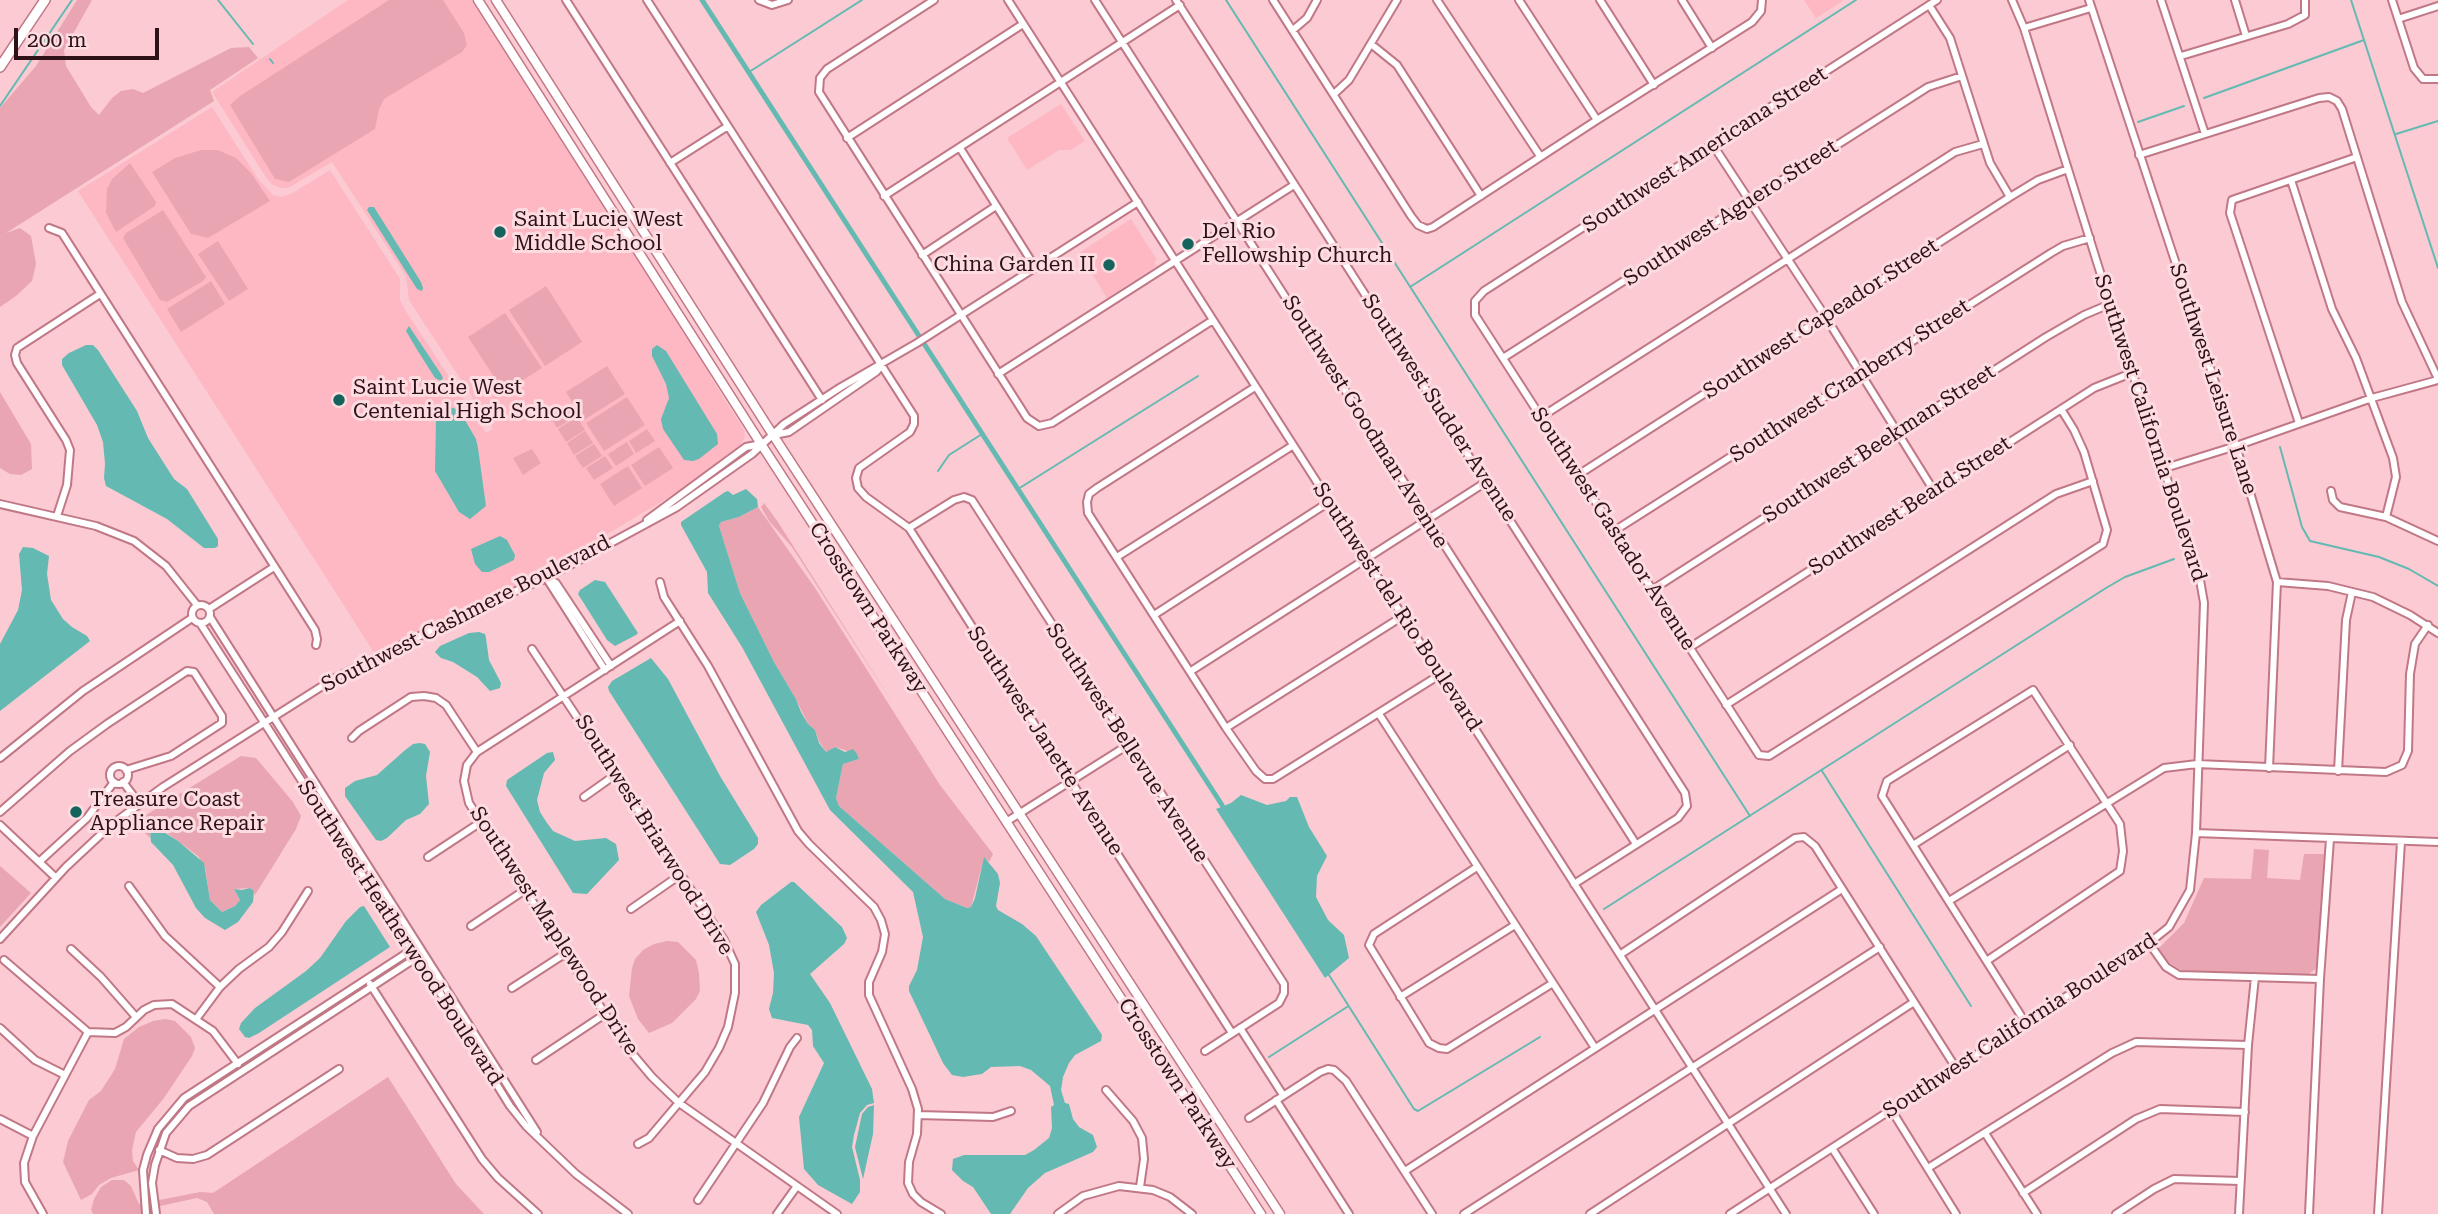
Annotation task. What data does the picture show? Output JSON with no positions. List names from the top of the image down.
{
  "streets": {
    "main road": ["Crosstown Parkway"],
    "street": [
      "Southwest Americana Street",
      "Southwest Aguero Street",
      "Southwest Capeador Street",
      "Southwest Leisure Lane",
      "Southwest Cranberry Street",
      "Southwest Sudder Avenue",
      "Southwest Goodman Avenue",
      "Southwest California Boulevard",
      "Southwest Beekman Street",
      "Southwest Beard Street",
      "Southwest Gastador Avenue",
      "Southwest del Rio Boulevard",
      "Southwest Cashmere Boulevard",
      "Southwest Janette Avenue",
      "Southwest Bellevue Avenue",
      "Southwest Briarwood Drive",
      "Southwest Maplewood Drive",
      "Southwest Heatherwood Boulevard"
    ]
  },
  "crossings": [
    ["Southwest Americana Street", "Southwest Gastador Avenue"],
    ["Southwest Aguero Street", "Southwest Gastador Avenue"],
    ["Southwest Capeador Street", "Southwest California Boulevard"],
    ["Southwest Capeador Street", "Southwest Gastador Avenue"],
    ["Southwest Cranberry Street", "Southwest California Boulevard"],
    ["Southwest Cranberry Street", "Southwest Gastador Avenue"],
    ["Southwest Sudder Avenue", "Southwest Goodman Avenue"],
    ["Southwest California Boulevard", "Southwest Beekman Street"],
    ["Southwest California Boulevard", "Southwest Beard Street"],
    ["Southwest California Boulevard", "Southwest del Rio Boulevard"],
    ["Southwest Beekman Street", "Southwest Gastador Avenue"],
    ["Southwest Beard Street", "Southwest Gastador Avenue"],
    ["Southwest del Rio Boulevard", "Southwest Cashmere Boulevard"],
    ["Crosstown Parkway", "Southwest Cashmere Boulevard"],
    ["Southwest Cashmere Boulevard", "Southwest Janette Avenue"],
    ["Southwest Cashmere Boulevard", "Southwest Heatherwood Boulevard"],
    ["Southwest Janette Avenue", "Southwest Bellevue Avenue"],
    ["Southwest Briarwood Drive", "Southwest Maplewood Drive"]
  ],
  "places": [
    "Saint Lucie West Middle School",
    "Del Rio Fellowship Church",
    "China Garden II",
    "Saint Lucie West Centenial High School",
    "Treasure Coast Appliance Repair"
  ],
  "scale_bar": "200 m"
}
